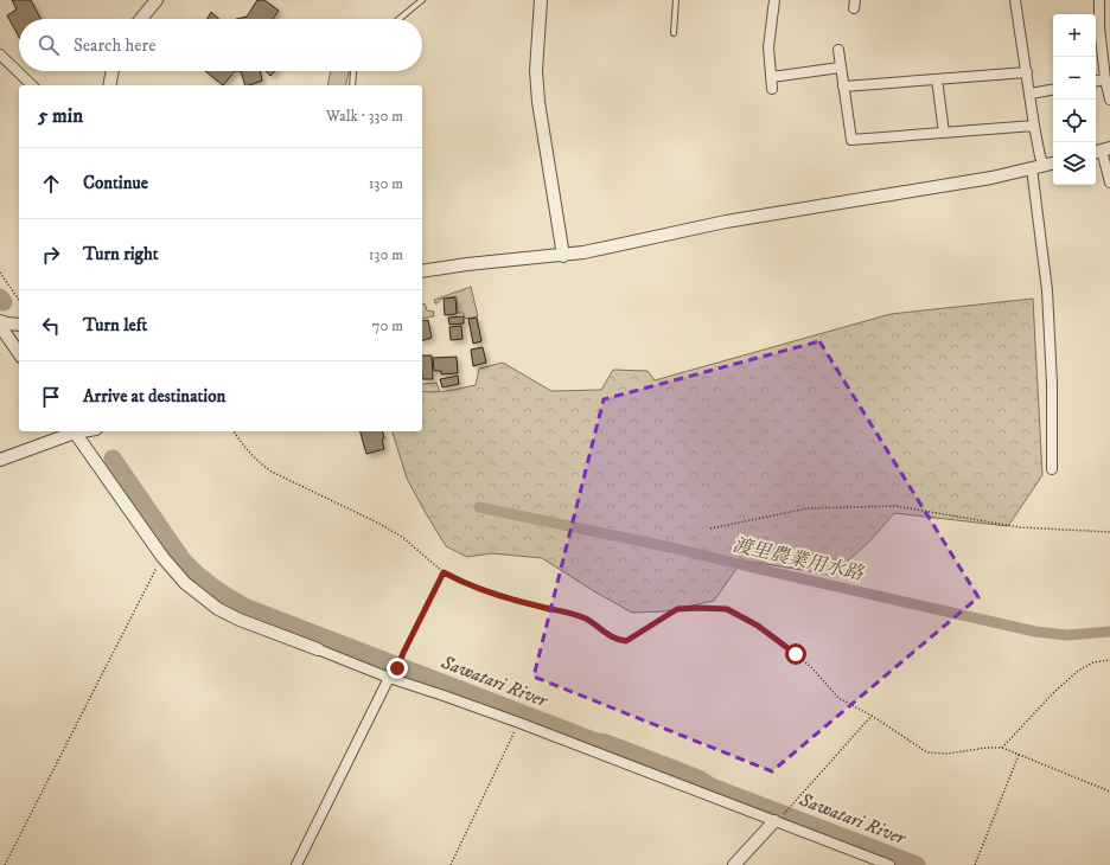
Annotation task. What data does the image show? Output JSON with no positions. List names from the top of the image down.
{
  "water": ["渡里農業用水路", "Sawatari River"],
  "page": {
    "map_buttons": ["+", "−"],
    "search": "Search here",
    "heading": ["5 min", "Walk · 330 m"],
    "list": [
      ["Continue", "130 m"],
      ["Turn right", "130 m"],
      ["Turn left", "70 m"],
      "Arrive at destination"
    ]
  }
}
